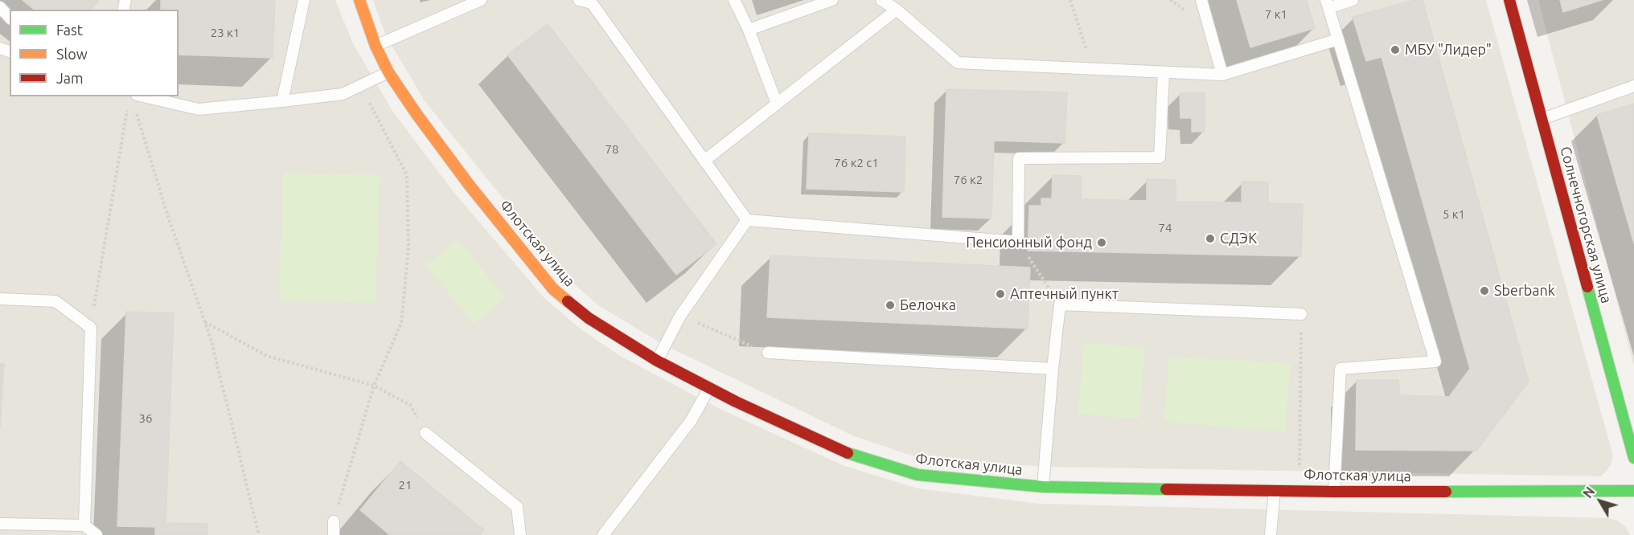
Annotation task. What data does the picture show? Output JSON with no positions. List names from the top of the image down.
{
  "streets": {
    "street": ["Солнечногорская улица", "Флотская улица"]
  },
  "places": [
    "МБУ \"Лидер\"",
    "СДЭК",
    "Пенсионный фонд",
    "Sberbank",
    "Аптечный пункт",
    "Белочка"
  ],
  "house_numbers": [
    "7 к1",
    "23 к1",
    "78",
    "76 к2 с1",
    "76 к2",
    "5 к1",
    "74",
    "36",
    "21"
  ],
  "legend": ["Fast", "Slow", "Jam"],
  "north": "top left"
}
